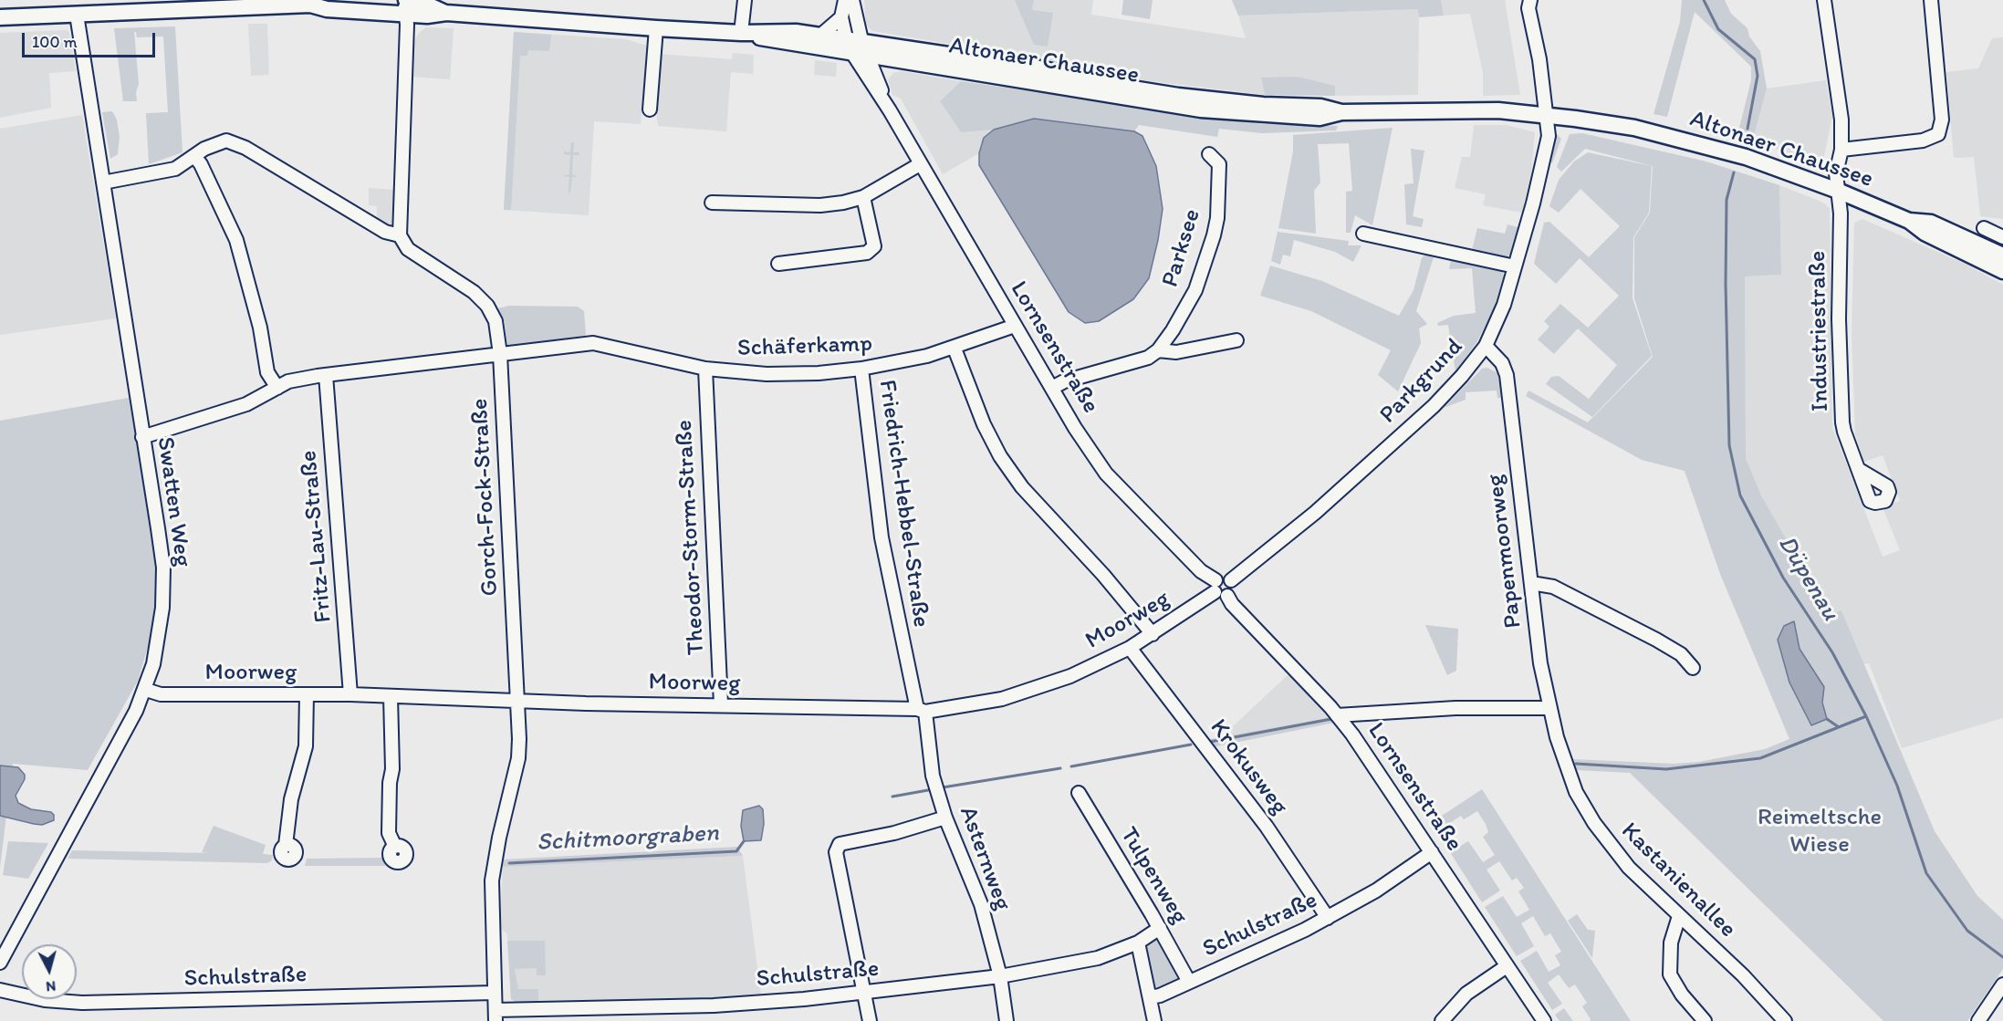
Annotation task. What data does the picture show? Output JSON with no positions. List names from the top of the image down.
{
  "streets": {
    "main road": ["Altonaer Chaussee"],
    "street": [
      "Parksee",
      "Industriestraße",
      "Schäferkamp",
      "Lornsenstraße",
      "Parkgrund",
      "Gorch-Fock-Straße",
      "Swatten Weg",
      "Friedrich-Hebbel-Straße",
      "Fritz-Lau-Straße",
      "Theodor-Storm-Straße",
      "Papenmoorweg",
      "Moorweg",
      "Krokusweg",
      "Asternweg",
      "Tulpenweg",
      "Kastanienallee",
      "Schulstraße"
    ]
  },
  "crossings": [
    ["Altonaer Chaussee", "Industriestraße"],
    ["Altonaer Chaussee", "Lornsenstraße"],
    ["Altonaer Chaussee", "Parkgrund"],
    ["Altonaer Chaussee", "Swatten Weg"],
    ["Schäferkamp", "Lornsenstraße"],
    ["Schäferkamp", "Gorch-Fock-Straße"],
    ["Schäferkamp", "Swatten Weg"],
    ["Schäferkamp", "Friedrich-Hebbel-Straße"],
    ["Schäferkamp", "Fritz-Lau-Straße"],
    ["Schäferkamp", "Theodor-Storm-Straße"],
    ["Lornsenstraße", "Parkgrund"],
    ["Lornsenstraße", "Moorweg"],
    ["Lornsenstraße", "Schulstraße"],
    ["Parkgrund", "Papenmoorweg"],
    ["Parkgrund", "Moorweg"],
    ["Gorch-Fock-Straße", "Moorweg"],
    ["Gorch-Fock-Straße", "Schulstraße"],
    ["Swatten Weg", "Moorweg"],
    ["Friedrich-Hebbel-Straße", "Moorweg"],
    ["Friedrich-Hebbel-Straße", "Asternweg"],
    ["Fritz-Lau-Straße", "Moorweg"],
    ["Theodor-Storm-Straße", "Moorweg"],
    ["Papenmoorweg", "Kastanienallee"],
    ["Moorweg", "Krokusweg"],
    ["Moorweg", "Asternweg"],
    ["Krokusweg", "Schulstraße"],
    ["Asternweg", "Schulstraße"],
    ["Tulpenweg", "Schulstraße"]
  ],
  "water": ["Düpenau", "Schitmoorgraben"],
  "parks": ["Reimeltsche Wiese"],
  "scale_bar": "100 m",
  "north": "bottom"
}
